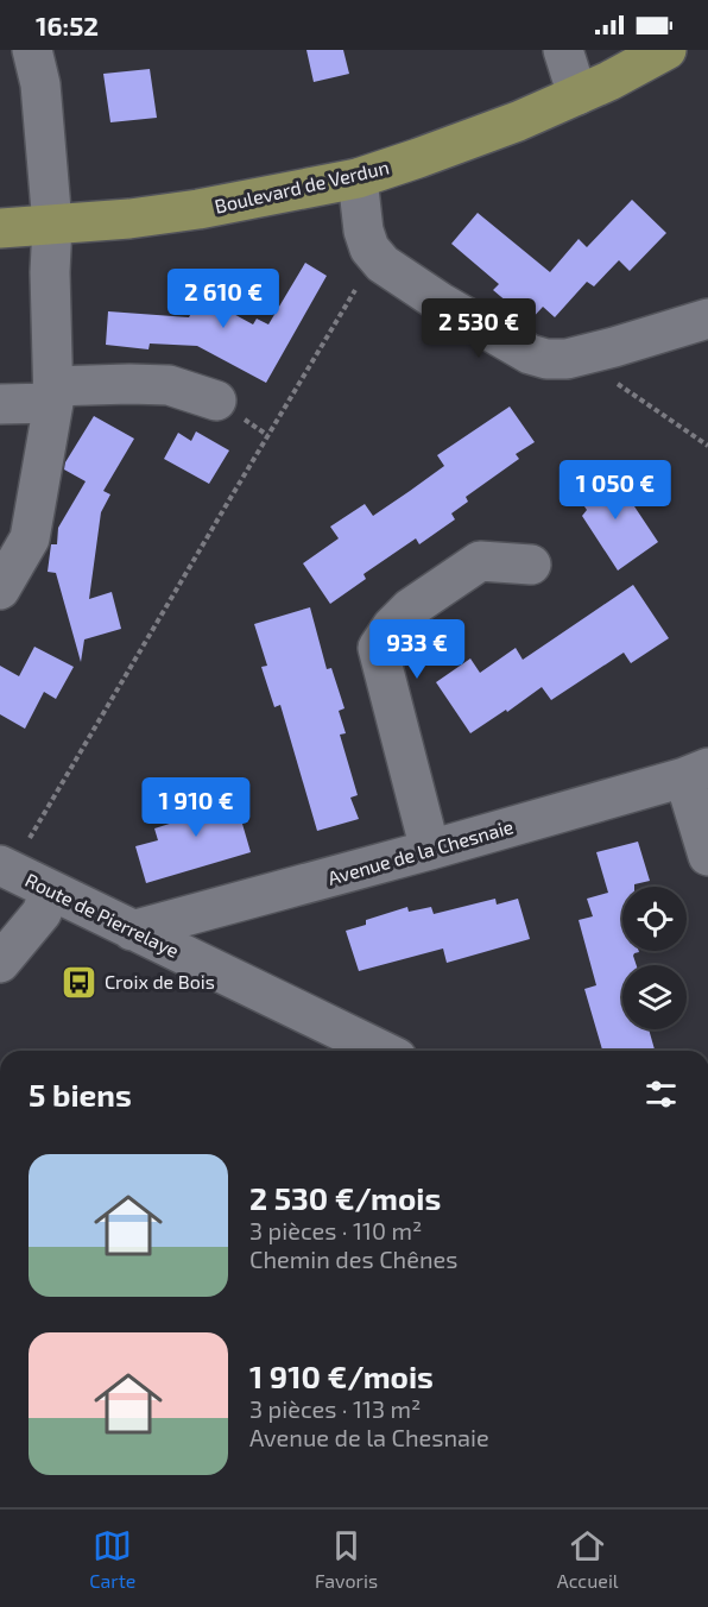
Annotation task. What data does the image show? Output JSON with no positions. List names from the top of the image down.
{
  "streets": {
    "main road": ["Boulevard de Verdun"],
    "street": ["Avenue de la Chesnaie", "Route de Pierrelaye"]
  },
  "crossings": [
    ["Avenue de la Chesnaie", "Route de Pierrelaye"]
  ],
  "places": {
    "bus stop": ["Croix de Bois"]
  },
  "page": {
    "status": "16:52",
    "price": [
      "2 610 €",
      "2 530 €",
      "1 050 €",
      "933 €",
      "1 910 €"
    ],
    "heading": "5 biens",
    "list": [
      {
        "name": "2 530 €/mois",
        "note": "3 pièces · 110 m² · Chemin des Chênes"
      },
      {
        "name": "1 910 €/mois",
        "note": "3 pièces · 113 m² · Avenue de la Chesnaie"
      }
    ],
    "tabs": ["Carte", "Favoris", "Accueil"]
  }
}
